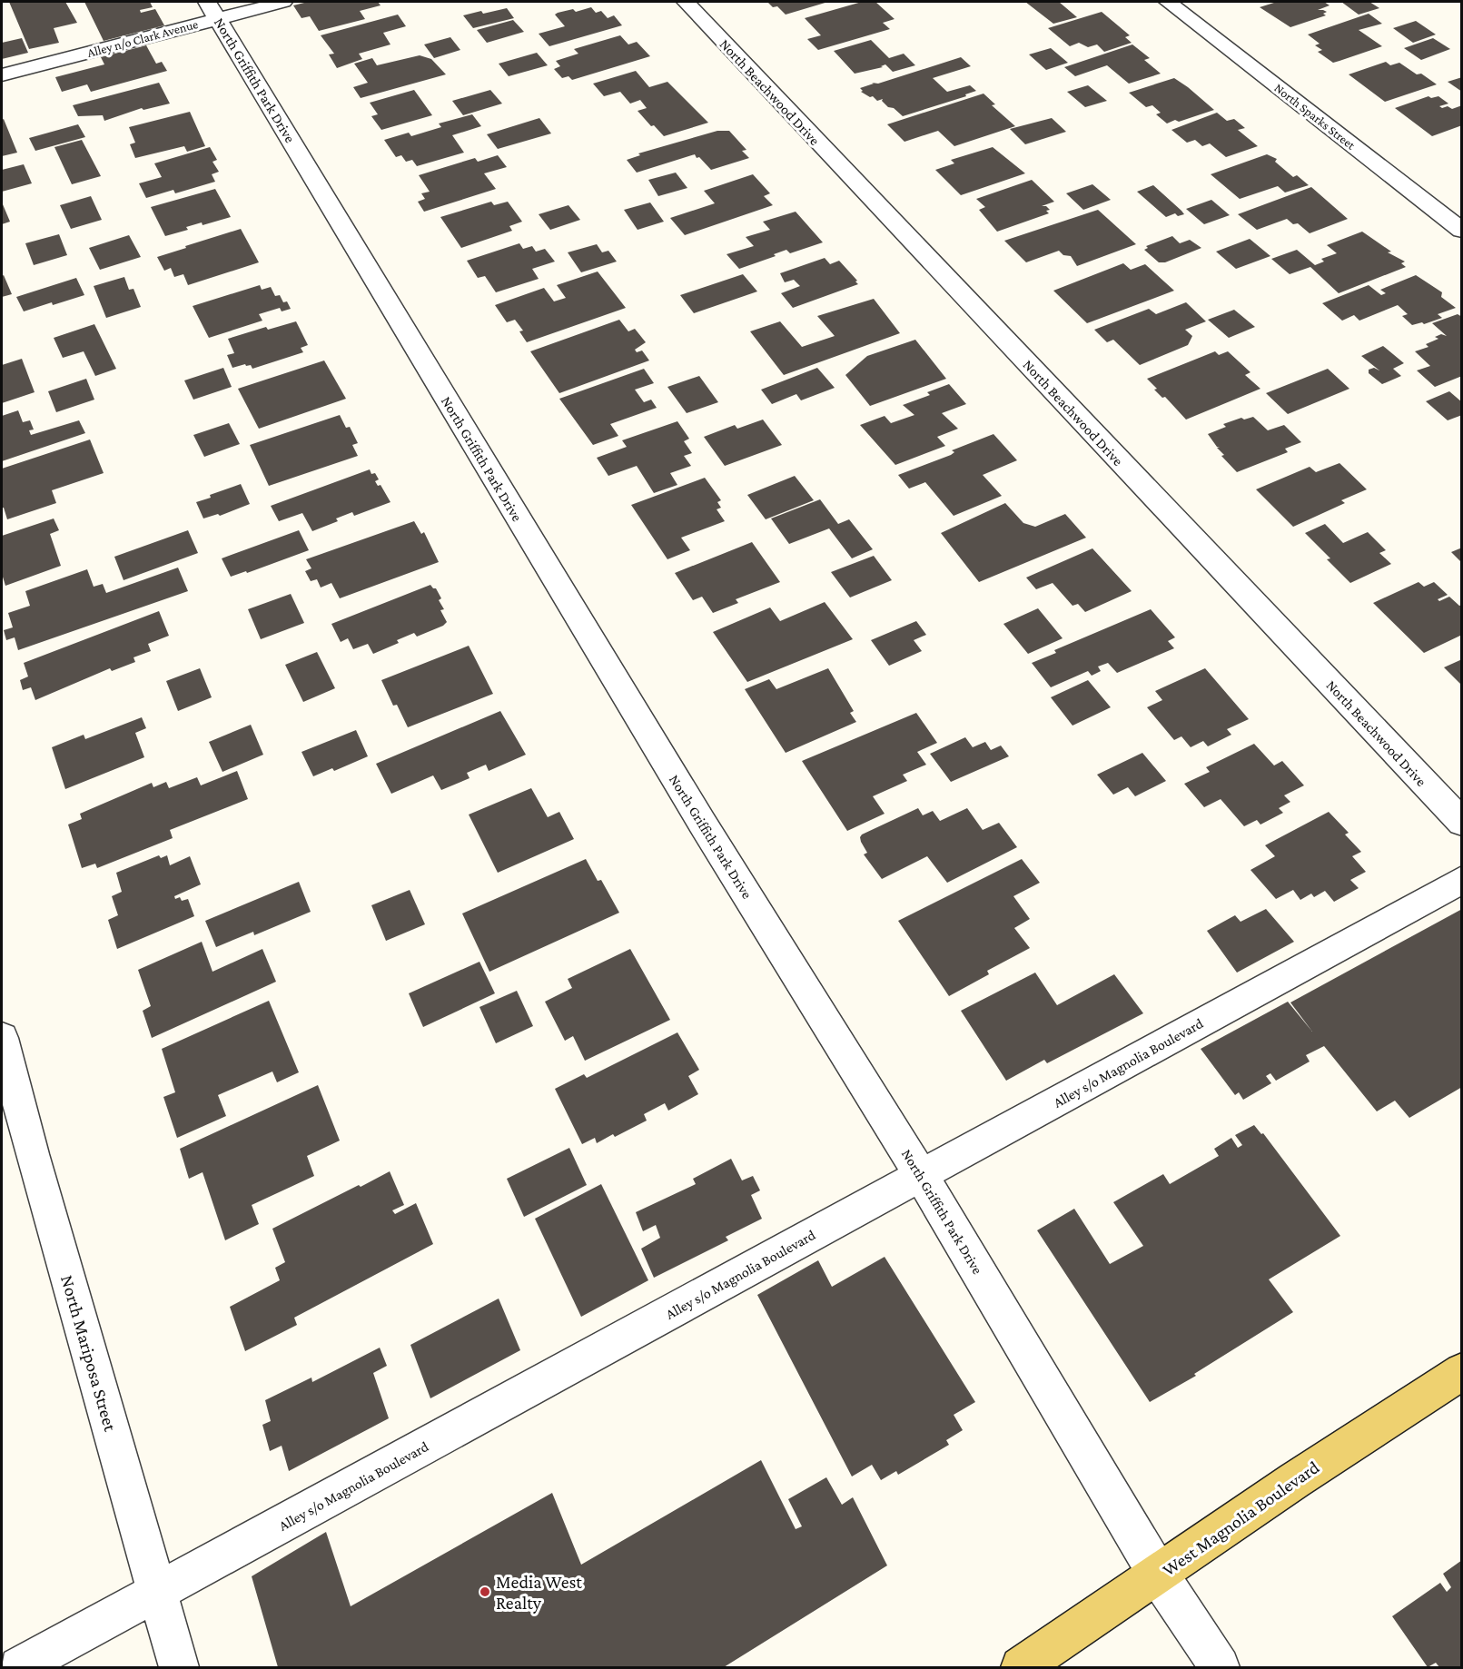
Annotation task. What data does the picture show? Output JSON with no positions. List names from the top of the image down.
{
  "streets": {
    "main road": ["West Magnolia Boulevard"],
    "street": [
      "Alley n/o Clark Avenue",
      "North Griffith Park Drive",
      "North Beachwood Drive",
      "North Sparks Street",
      "Alley s/o Magnolia Boulevard",
      "North Mariposa Street"
    ]
  },
  "crossings": [
    ["Alley n/o Clark Avenue", "North Griffith Park Drive"],
    ["North Griffith Park Drive", "Alley s/o Magnolia Boulevard"],
    ["North Griffith Park Drive", "West Magnolia Boulevard"],
    ["Alley s/o Magnolia Boulevard", "North Mariposa Street"]
  ],
  "places": ["Media West Realty"]
}
